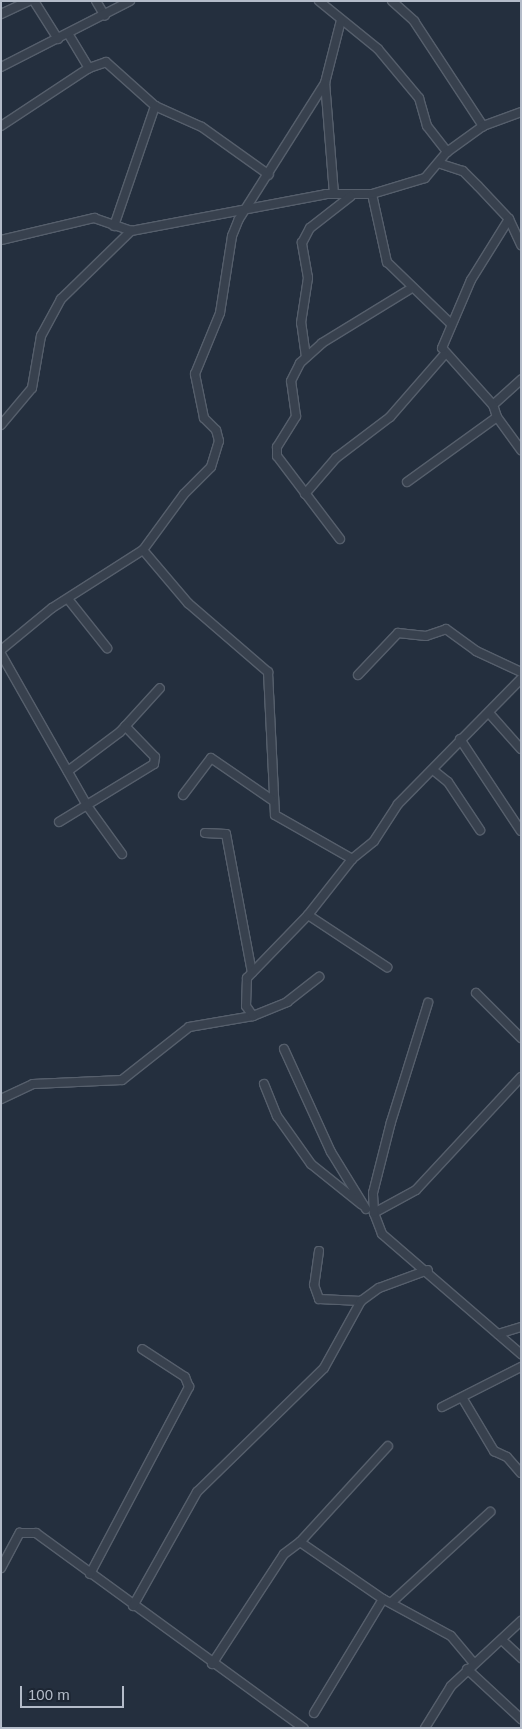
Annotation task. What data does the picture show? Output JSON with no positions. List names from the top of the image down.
{
  "scale_bar": "100 m"
}
